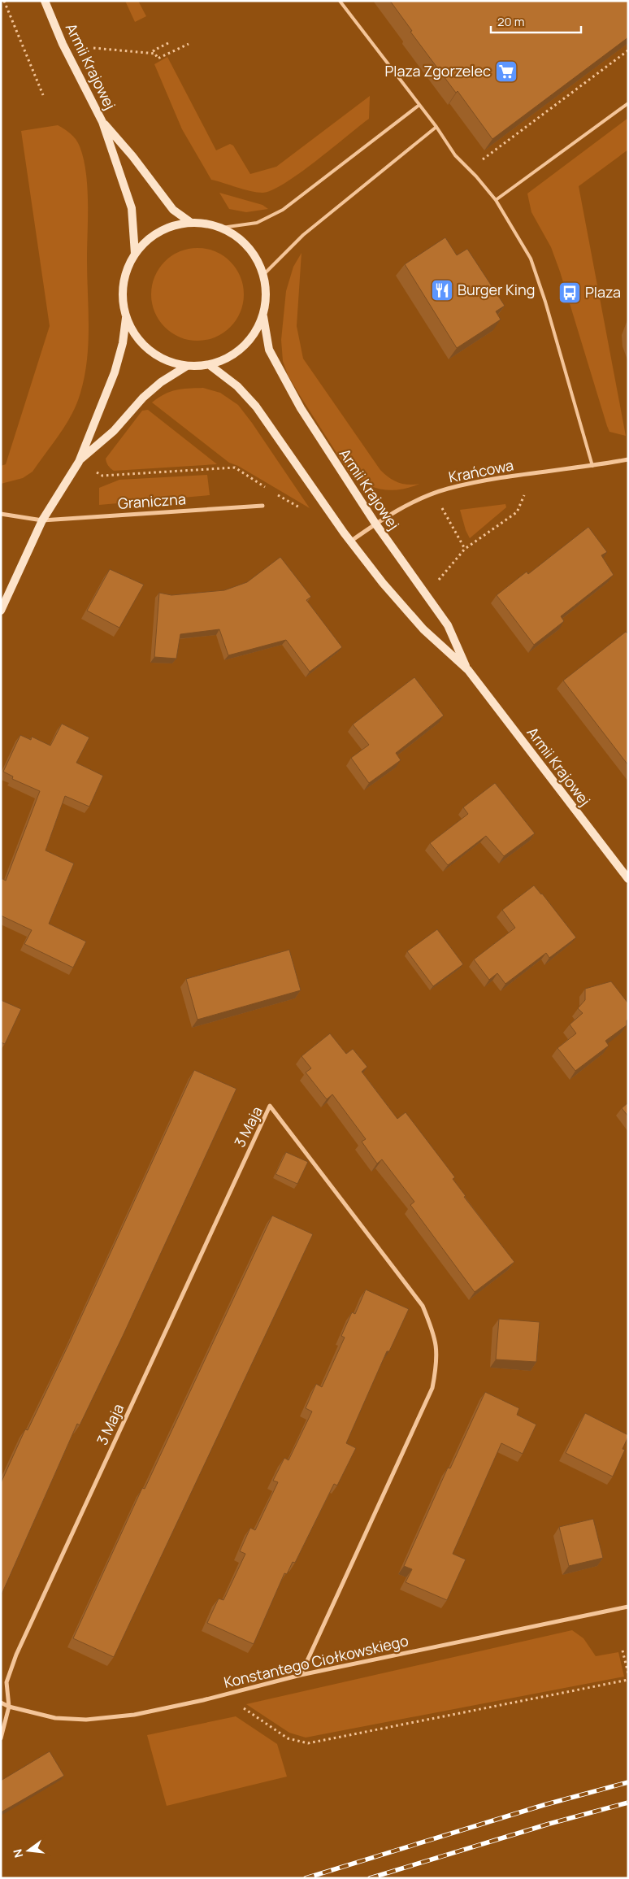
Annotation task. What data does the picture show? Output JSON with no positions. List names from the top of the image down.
{
  "streets": {
    "main road": ["Armii Krajowej"],
    "street": [
      "Krańcowa",
      "Graniczna",
      "3 Maja",
      "Konstantego Ciołkowskiego"
    ]
  },
  "crossings": [
    ["Armii Krajowej", "Krańcowa"],
    ["3 Maja", "Konstantego Ciołkowskiego"]
  ],
  "places": {
    "supermarket": ["Plaza Zgorzelec"],
    "restaurant": ["Burger King"],
    "bus stop": ["Plaza"]
  },
  "scale_bar": "20 m",
  "north": "left"
}
